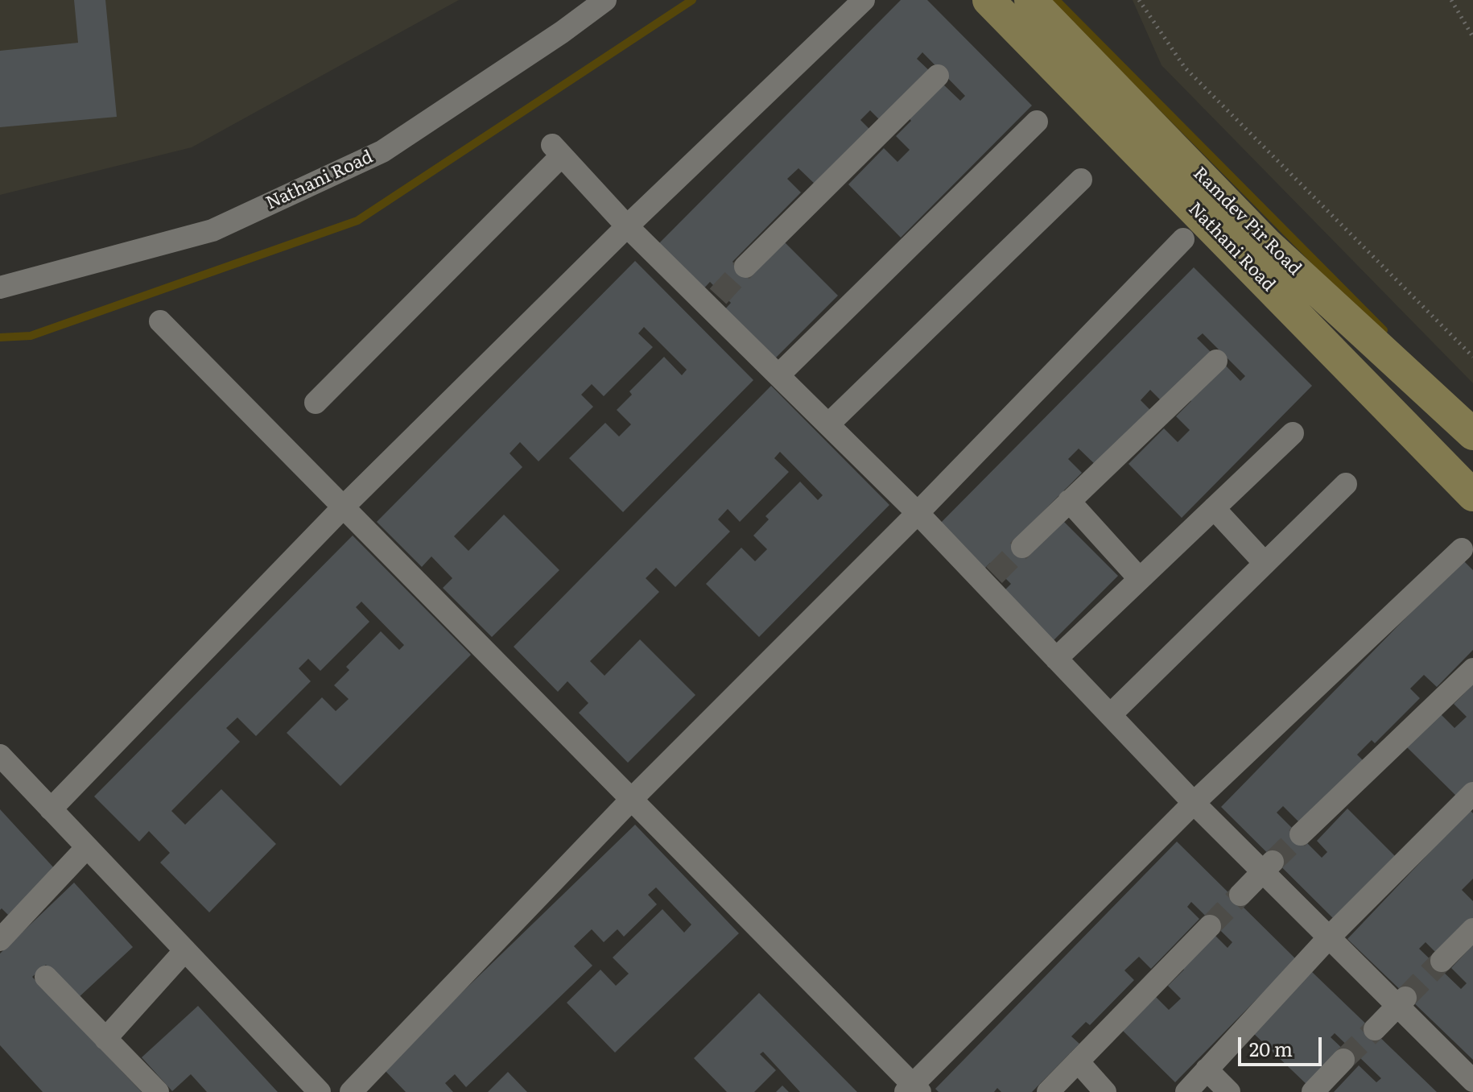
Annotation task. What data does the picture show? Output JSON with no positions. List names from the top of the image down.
{
  "streets": {
    "street": ["Nathani Road", "Ramdev Pir Road"]
  },
  "crossings": [
    ["Nathani Road", "Ramdev Pir Road"]
  ],
  "scale_bar": "20 m"
}
